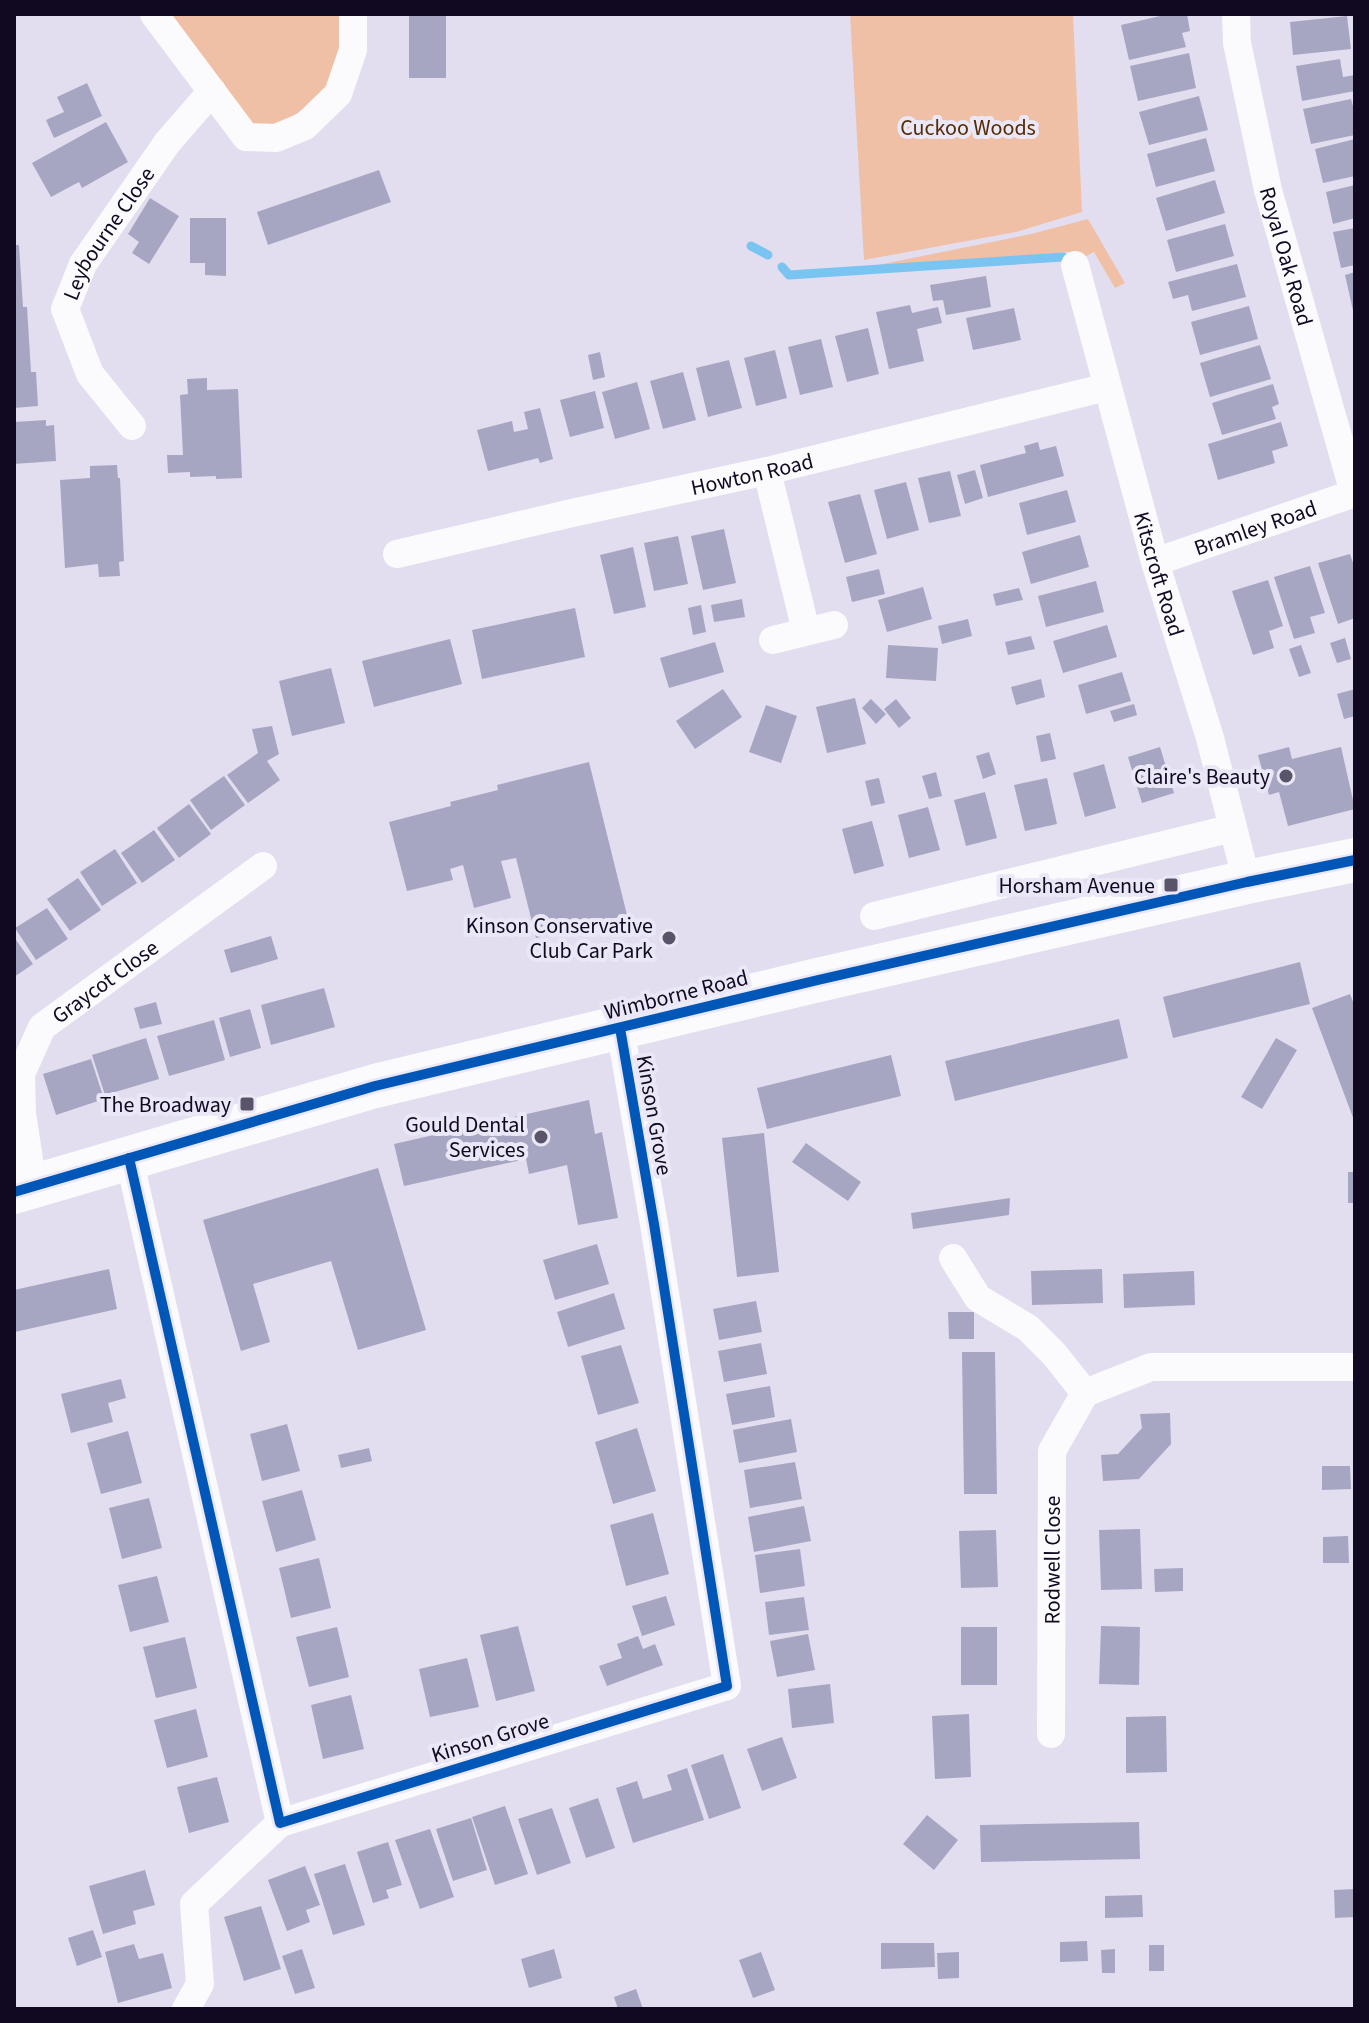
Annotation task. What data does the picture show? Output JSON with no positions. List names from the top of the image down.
{
  "streets": {
    "main road": ["Wimborne Road"],
    "street": [
      "Leybourne Close",
      "Royal Oak Road",
      "Howton Road",
      "Bramley Road",
      "Kitscroft Road",
      "Graycot Close",
      "Kinson Grove",
      "Rodwell Close"
    ]
  },
  "crossings": [
    ["Royal Oak Road", "Bramley Road"],
    ["Howton Road", "Kitscroft Road"],
    ["Bramley Road", "Kitscroft Road"],
    ["Kitscroft Road", "Wimborne Road"],
    ["Graycot Close", "Wimborne Road"],
    ["Wimborne Road", "Kinson Grove"]
  ],
  "parks": ["Cuckoo Woods"],
  "places": {
    "other": ["Claire's Beauty", "Kinson Conservative Club Car Park", "Gould Dental Services"],
    "transit": ["Horsham Avenue", "The Broadway"]
  }
}
